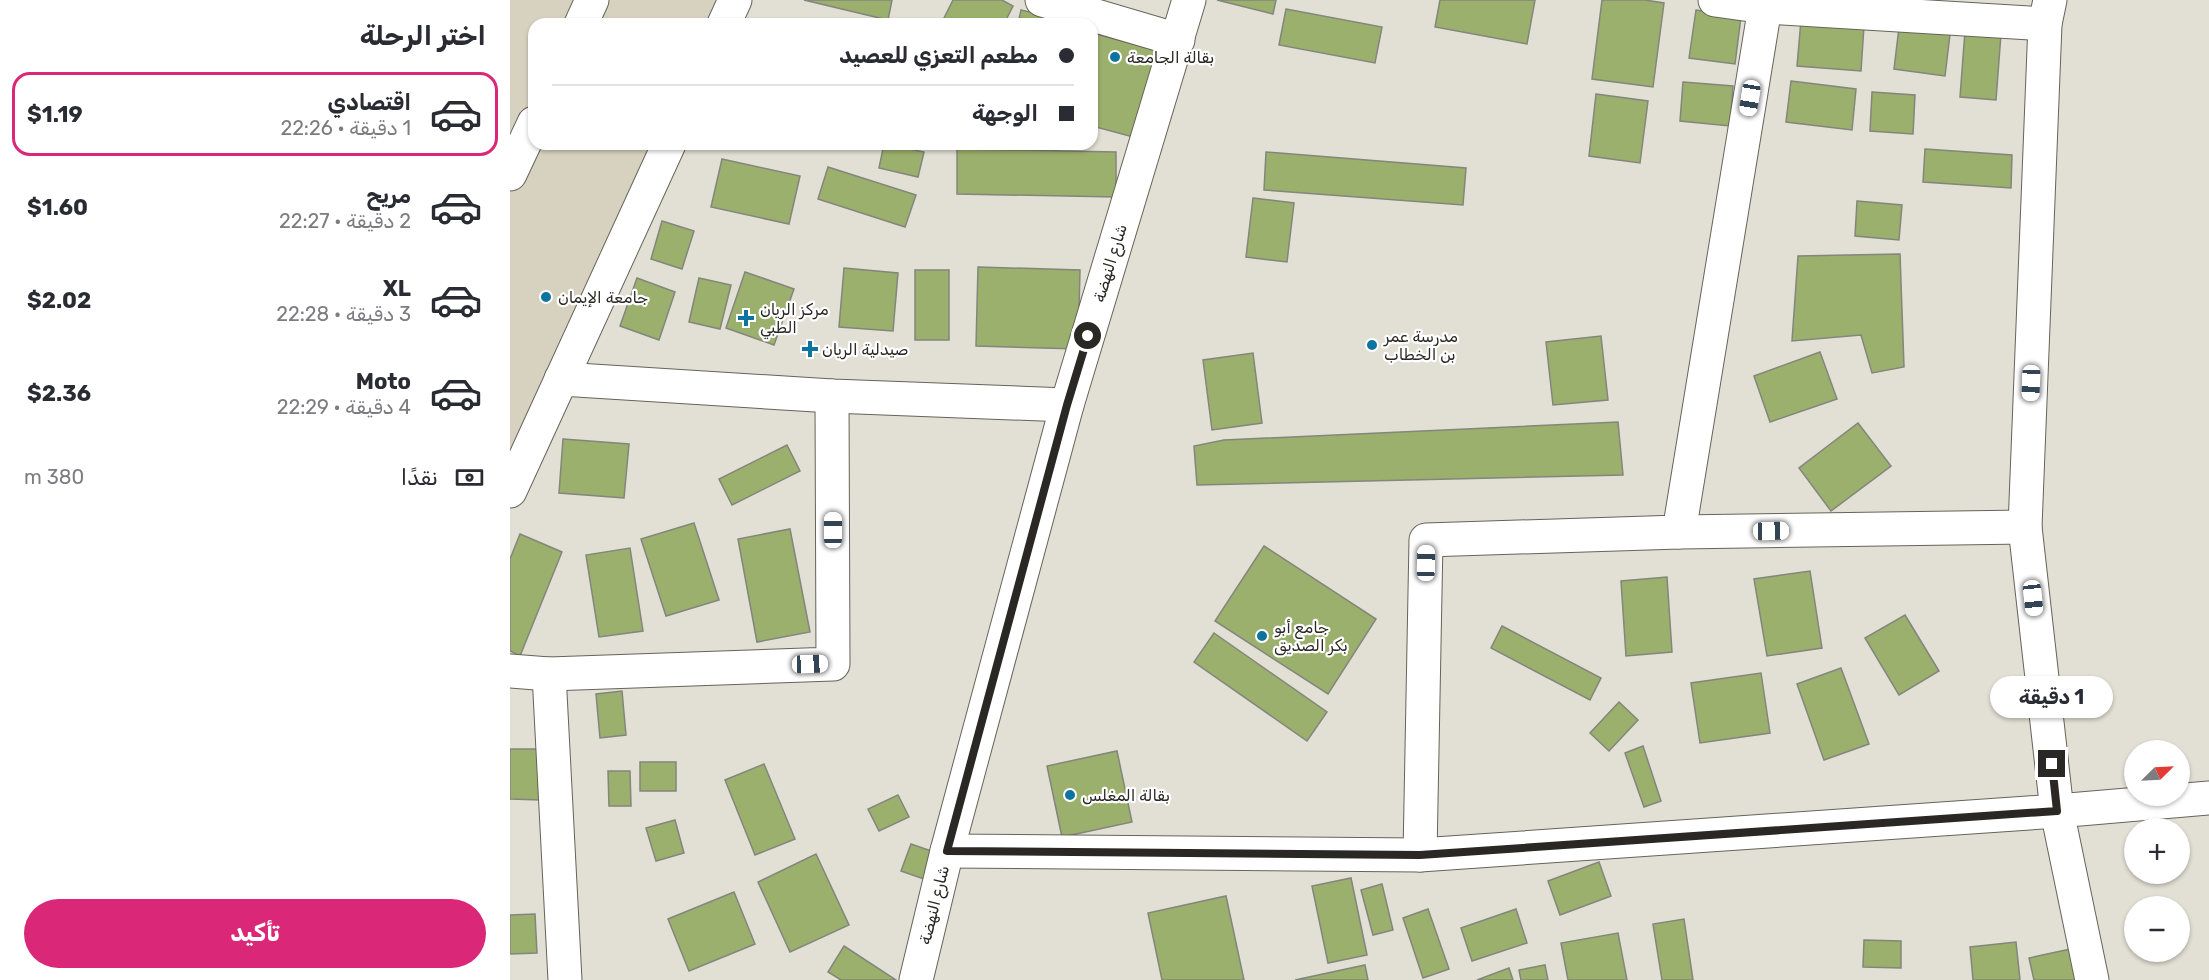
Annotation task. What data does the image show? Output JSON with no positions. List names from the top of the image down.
{
  "streets": {
    "street": ["شارع النهضة"]
  },
  "places": {
    "other": [
      "بقالة الجامعة",
      "جامعة الإيمان",
      "مدرسة عمر بن الخطاب",
      "جامع أبو بكر الصديق",
      "بقالة المغلس"
    ],
    "health": ["مركز الريان الطبي", "صيدلية الريان"]
  },
  "north": "top right",
  "page": {
    "heading": "اختر الرحلة",
    "banner": ["مطعم التعزي للعصيد", "الوجهة"],
    "list": [
      {
        "name": "اقتصادي",
        "note": "1 دقيقة · 22:26",
        "value": "$1.19"
      },
      {
        "name": "مريح",
        "note": "2 دقيقة · 22:27",
        "value": "$1.60"
      },
      {
        "name": "XL",
        "note": "3 دقيقة · 22:28",
        "value": "$2.02"
      },
      {
        "name": "Moto",
        "note": "4 دقيقة · 22:29",
        "value": "$2.36"
      }
    ],
    "pay": ["نقدًا", "380 m"],
    "bubble": "1 دقيقة",
    "map_buttons": ["+", "−"],
    "buttons": "تأكيد"
  }
}
